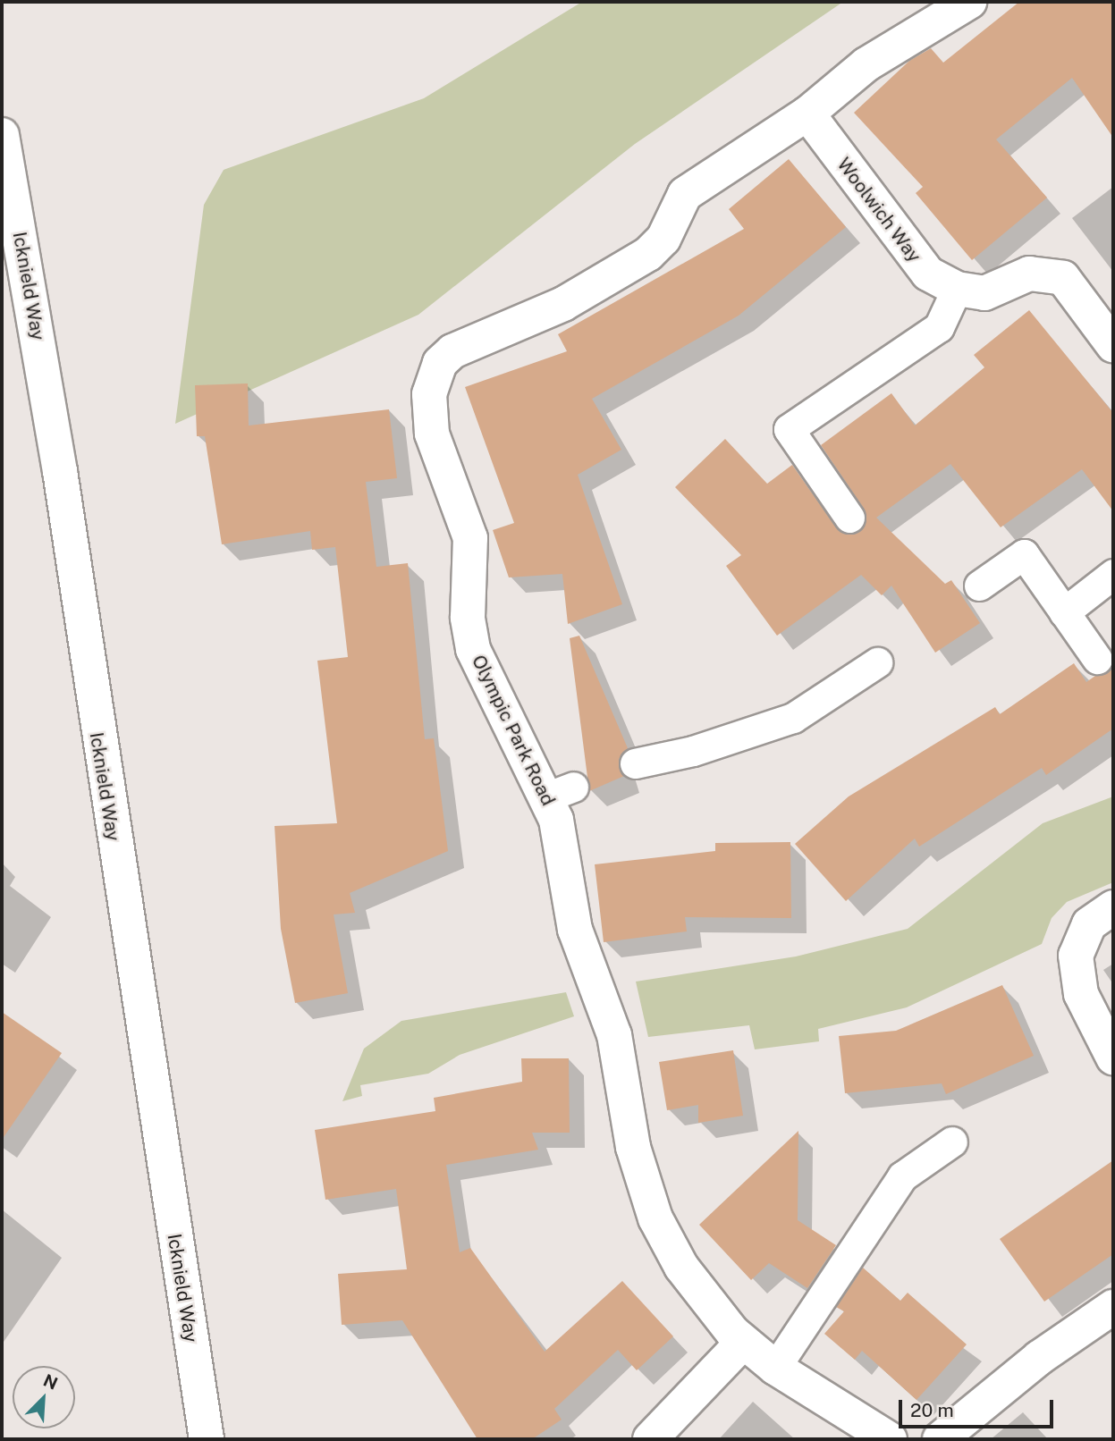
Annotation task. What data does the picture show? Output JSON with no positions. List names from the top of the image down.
{
  "streets": {
    "street": ["Woolwich Way", "Icknield Way", "Olympic Park Road"]
  },
  "crossings": [
    ["Woolwich Way", "Olympic Park Road"]
  ],
  "scale_bar": "20 m",
  "north": "top right"
}
